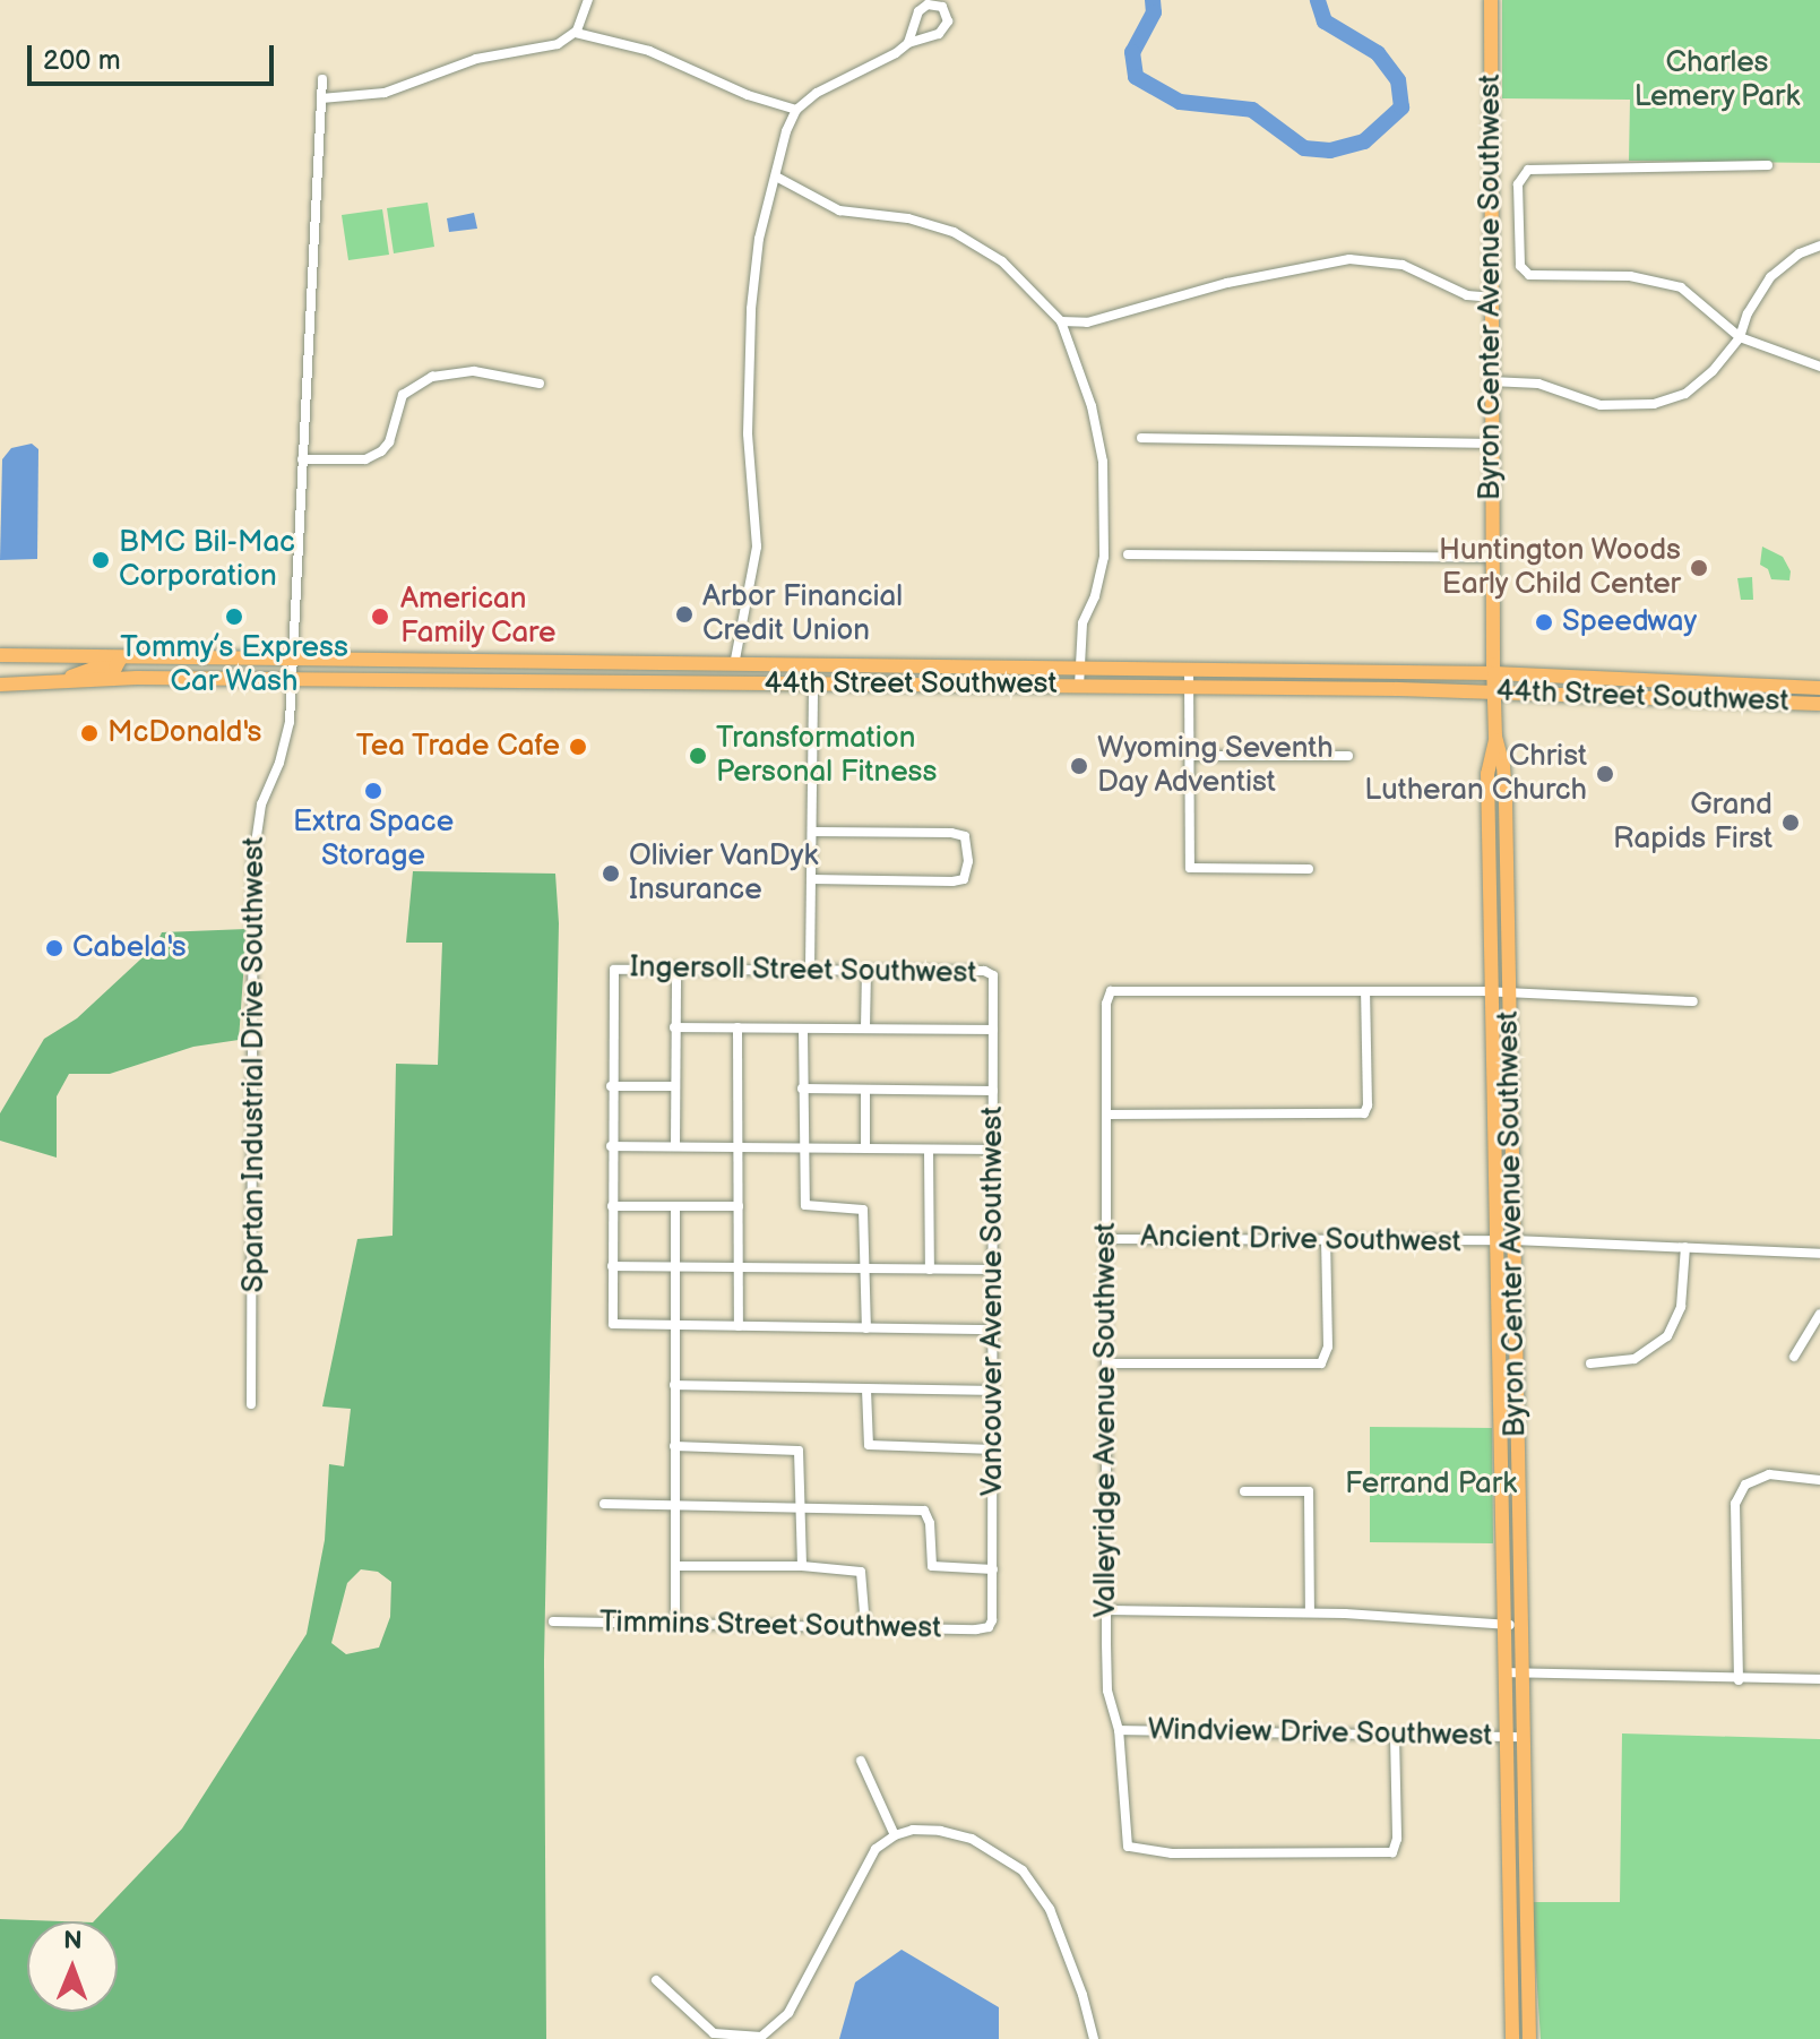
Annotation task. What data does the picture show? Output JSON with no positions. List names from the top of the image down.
{
  "streets": {
    "main road": ["Byron Center Avenue Southwest", "44th Street Southwest"],
    "street": [
      "Ingersoll Street Southwest",
      "Spartan Industrial Drive Southwest",
      "Ancient Drive Southwest",
      "Vancouver Avenue Southwest",
      "Valleyridge Avenue Southwest",
      "Timmins Street Southwest",
      "Windview Drive Southwest"
    ]
  },
  "crossings": [
    ["Byron Center Avenue Southwest", "44th Street Southwest"],
    ["Byron Center Avenue Southwest", "Ancient Drive Southwest"],
    ["Byron Center Avenue Southwest", "Windview Drive Southwest"],
    ["44th Street Southwest", "Spartan Industrial Drive Southwest"],
    ["Ingersoll Street Southwest", "Vancouver Avenue Southwest"],
    ["Ancient Drive Southwest", "Valleyridge Avenue Southwest"],
    ["Vancouver Avenue Southwest", "Timmins Street Southwest"],
    ["Valleyridge Avenue Southwest", "Windview Drive Southwest"]
  ],
  "parks": ["Charles Lemery Park", "Ferrand Park"],
  "places": [
    "BMC Bil-Mac Corporation",
    "Huntington Woods Early Child Center",
    "Arbor Financial Credit Union",
    "Tommy’s Express Car Wash",
    "American Family Care",
    "Speedway",
    "McDonald's",
    "Tea Trade Cafe",
    "Transformation Personal Fitness",
    "Wyoming Seventh Day Adventist",
    "Christ Lutheran Church",
    "Extra Space Storage",
    "Grand Rapids First",
    "Olivier VanDyk Insurance",
    "Cabela's"
  ],
  "scale_bar": "200 m",
  "north": "top"
}
